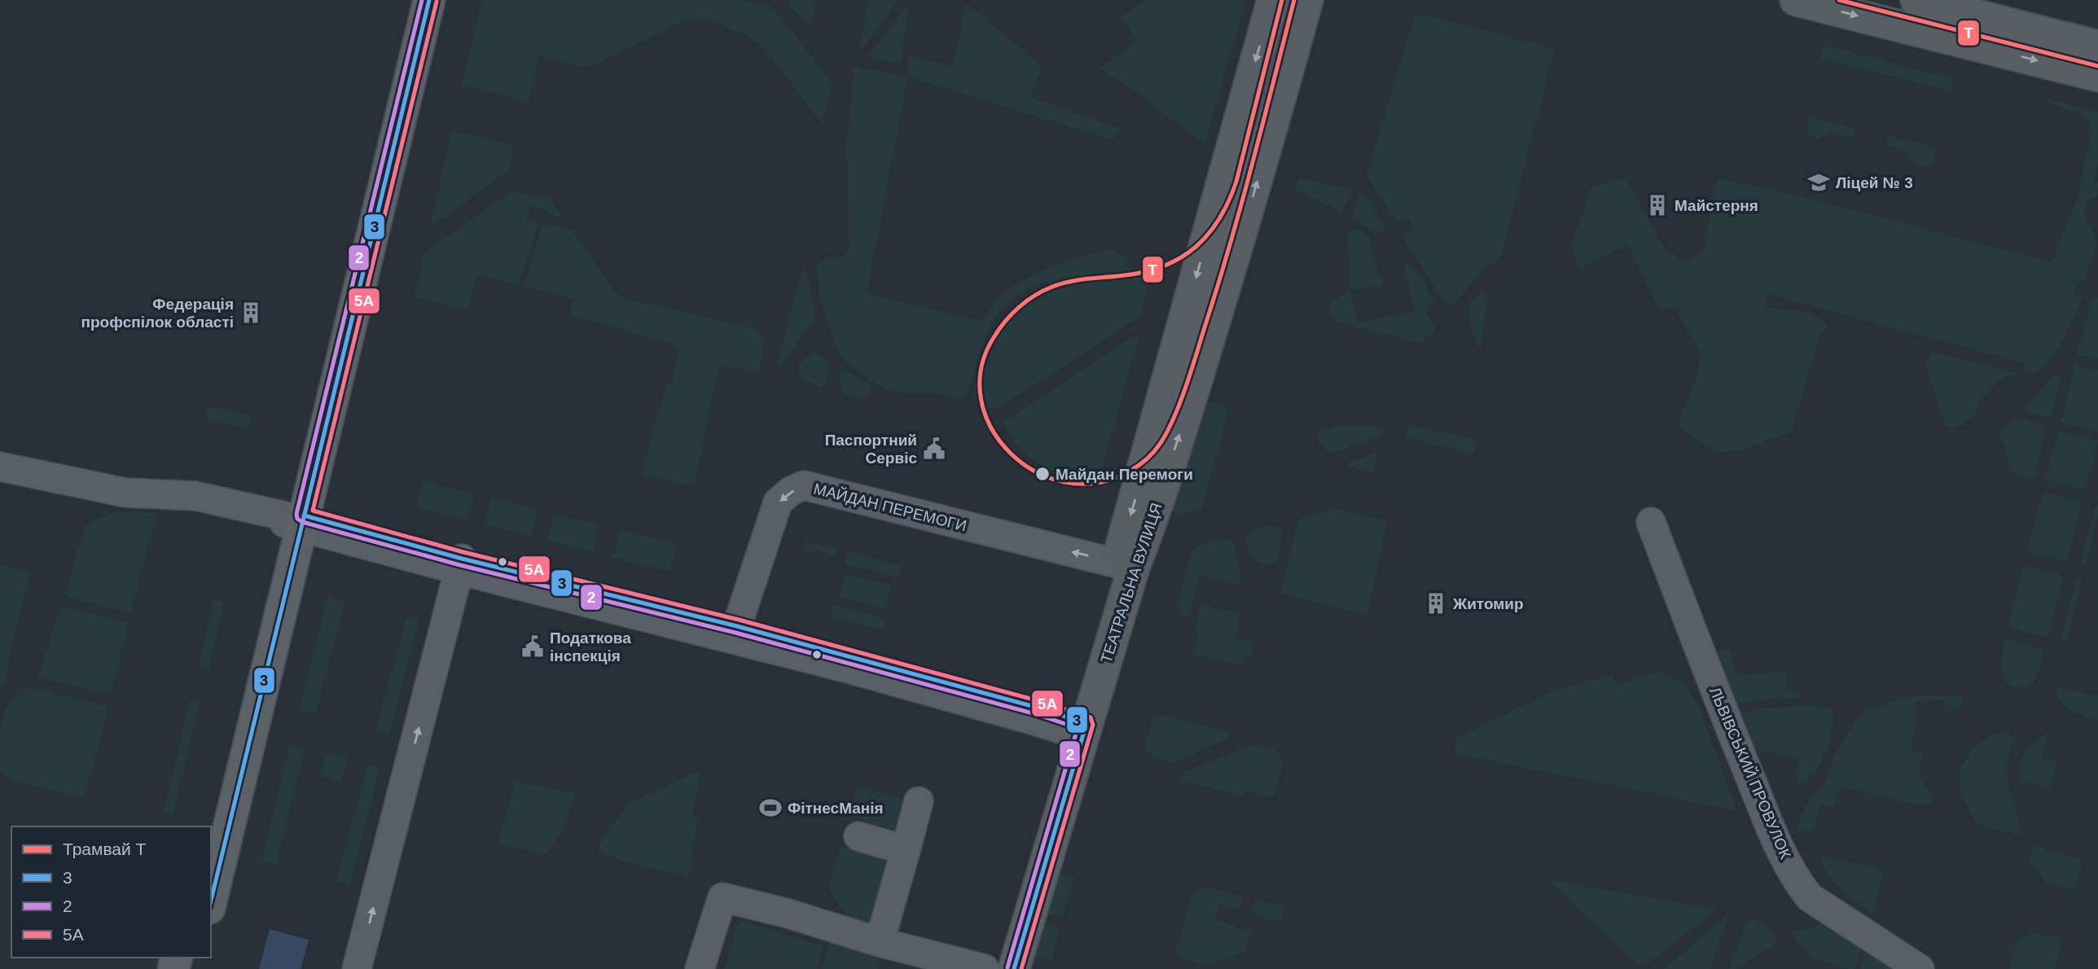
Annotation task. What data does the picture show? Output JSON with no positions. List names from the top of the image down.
{
  "streets": {
    "street": ["МАЙДАН ПЕРЕМОГИ", "ТЕАТРАЛЬНА ВУЛИЦЯ", "ЛЬВІВСЬКИЙ ПРОВУЛОК"]
  },
  "crossings": [
    ["МАЙДАН ПЕРЕМОГИ", "ТЕАТРАЛЬНА ВУЛИЦЯ"]
  ],
  "places": {
    "school or university": ["Ліцей № 3"],
    "building": ["Майстерня", "Федерація профспілок області", "Житомир"],
    "public building": ["Паспортний Сервіс", "Податкова інспекція"],
    "other": ["Майдан Перемоги"],
    "sports": ["ФітнесМанія"]
  },
  "lines": [
    "tram line Т",
    "transit line 3",
    "transit line 2",
    "transit line 5А"
  ],
  "legend": [
    "Трамвай Т",
    "3",
    "2",
    "5А"
  ]
}
